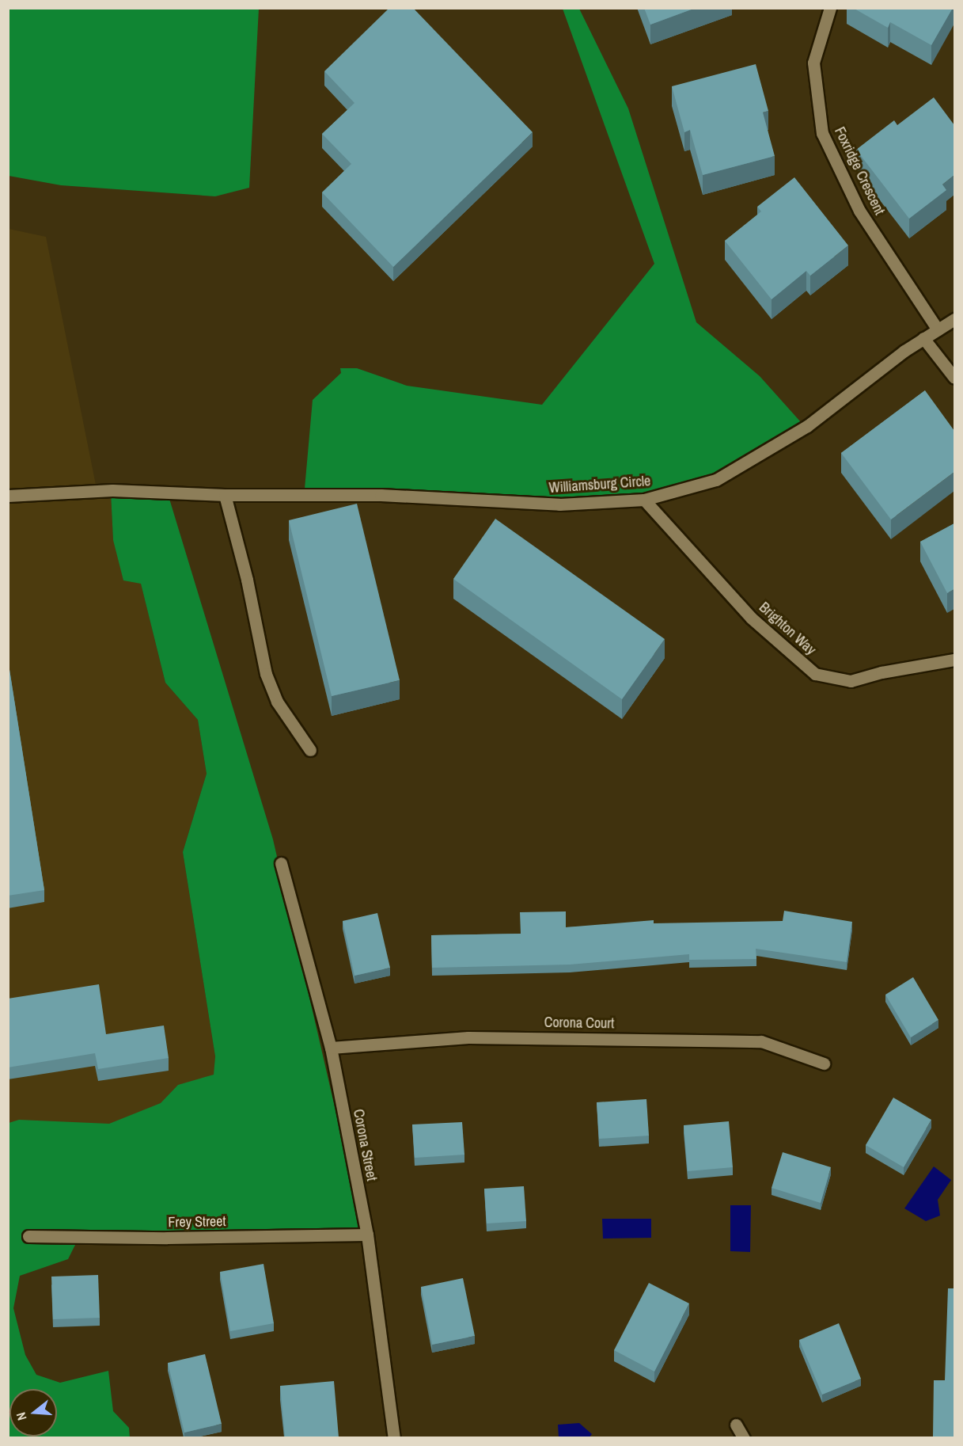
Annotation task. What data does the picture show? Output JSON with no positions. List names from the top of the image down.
{
  "streets": {
    "street": [
      "Foxridge Crescent",
      "Williamsburg Circle",
      "Brighton Way",
      "Corona Court",
      "Corona Street",
      "Frey Street"
    ]
  },
  "crossings": [
    ["Foxridge Crescent", "Williamsburg Circle"],
    ["Williamsburg Circle", "Brighton Way"],
    ["Corona Court", "Corona Street"],
    ["Corona Street", "Frey Street"]
  ],
  "north": "left"
}
